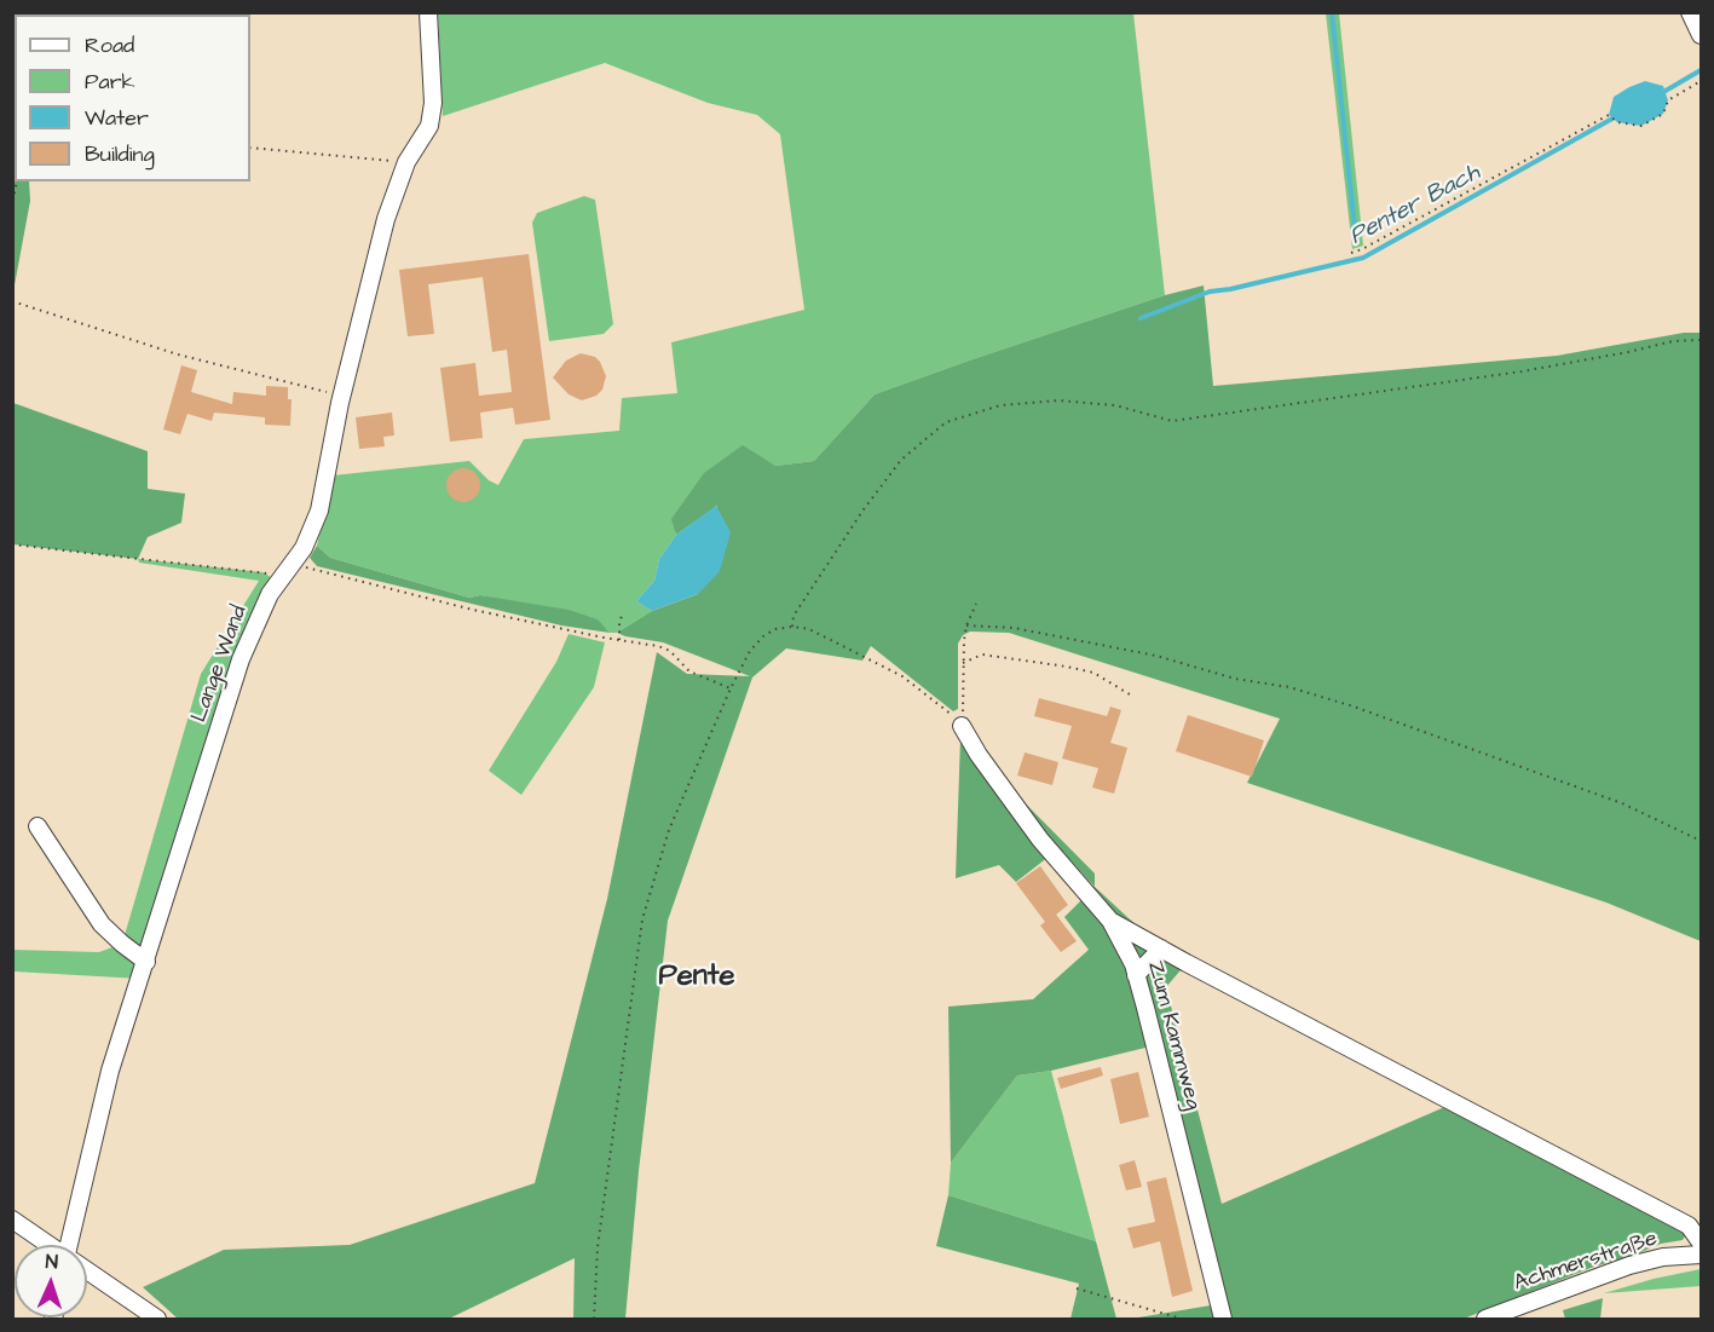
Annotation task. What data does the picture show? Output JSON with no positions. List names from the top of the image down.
{
  "streets": {
    "street": ["Lange Wand", "Zum Kammweg", "Achmerstraße"]
  },
  "districts": ["Pente"],
  "water": ["Penter Bach"],
  "legend": [
    "Road",
    "Park",
    "Water",
    "Building"
  ],
  "north": "top"
}
